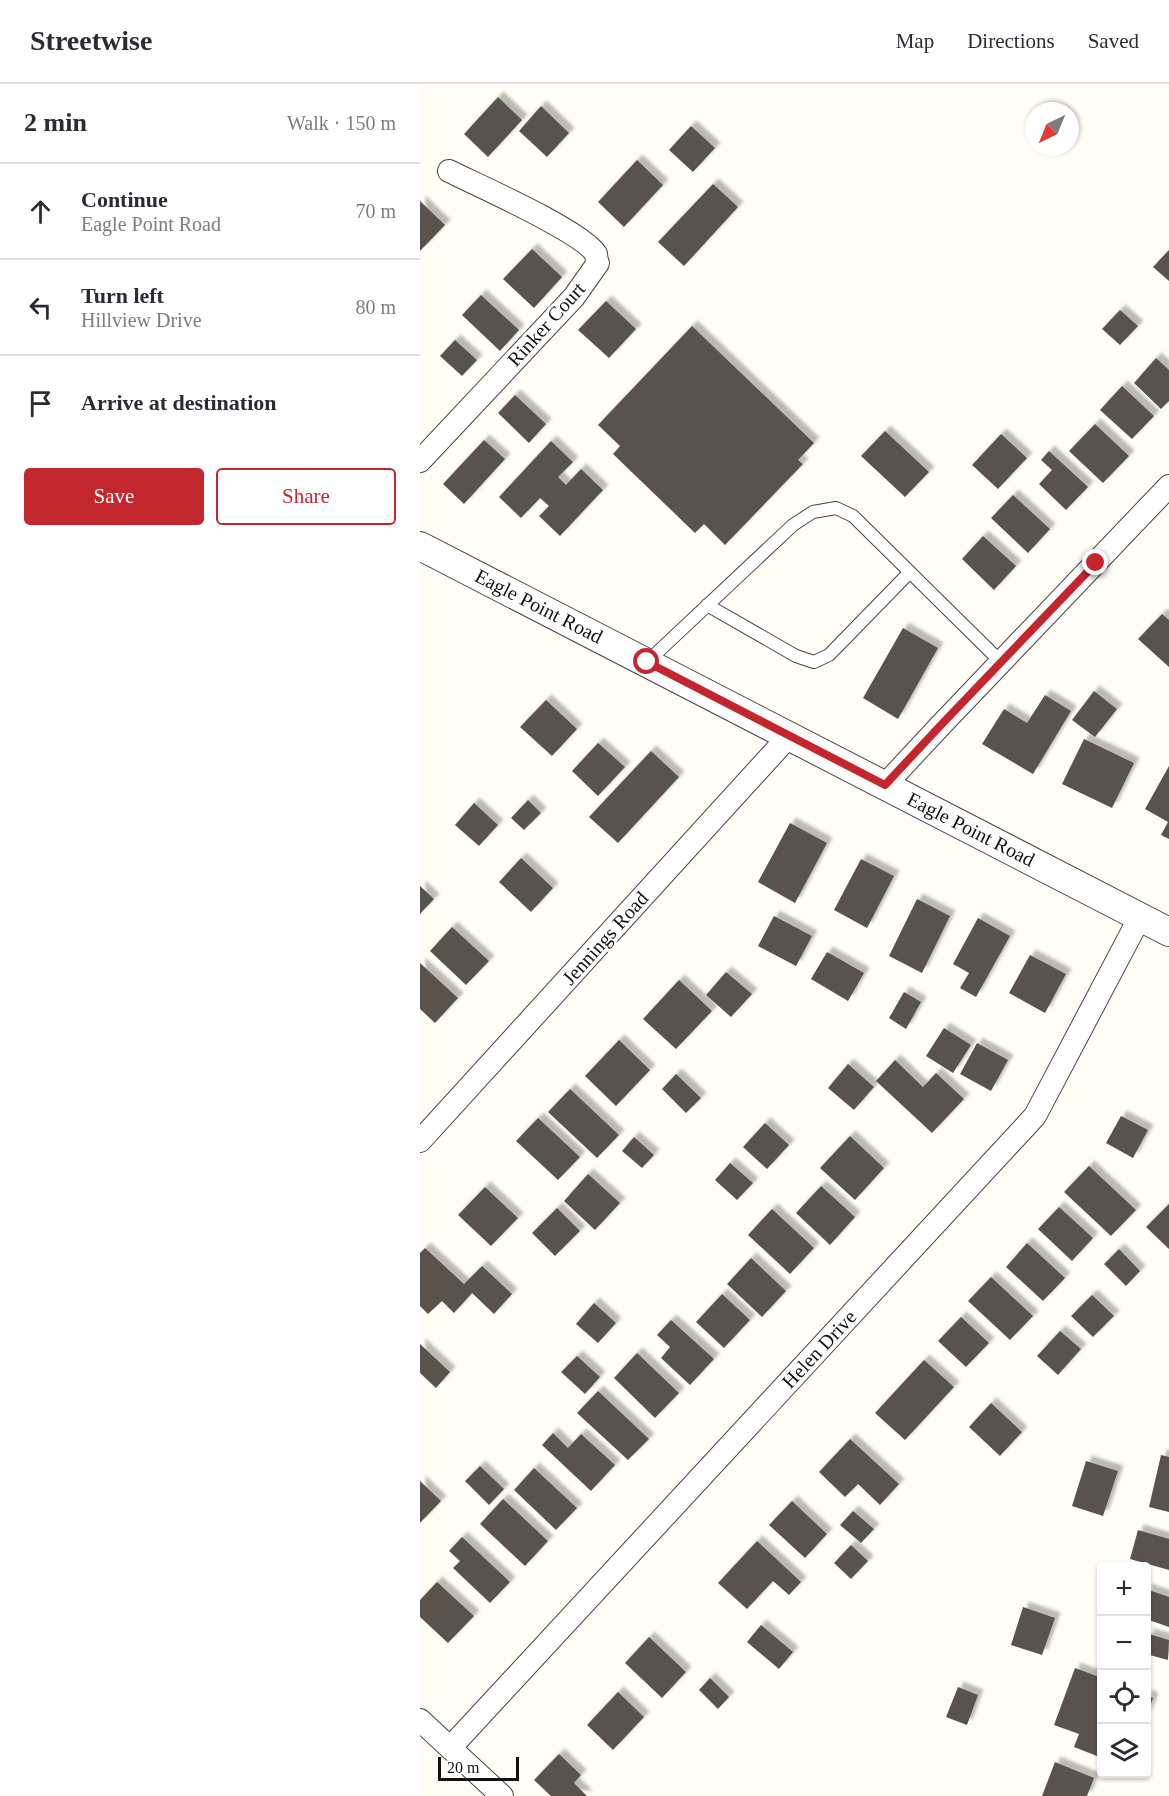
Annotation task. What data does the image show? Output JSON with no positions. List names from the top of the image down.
{
  "streets": {
    "street": [
      "Rinker Court",
      "Eagle Point Road",
      "Jennings Road",
      "Helen Drive"
    ]
  },
  "crossings": [
    ["Eagle Point Road", "Jennings Road"],
    ["Eagle Point Road", "Helen Drive"]
  ],
  "scale_bar": "20 m",
  "north": "bottom left",
  "page": {
    "header": "Streetwise",
    "nav": ["Map", "Directions", "Saved"],
    "heading": ["2 min", "Walk · 150 m"],
    "list": [
      ["Continue", "Eagle Point Road", "70 m"],
      ["Turn left", "Hillview Drive", "80 m"],
      "Arrive at destination"
    ],
    "buttons": ["Save", "Share"],
    "map_buttons": ["+", "−"],
    "scale": "20 m"
  }
}
